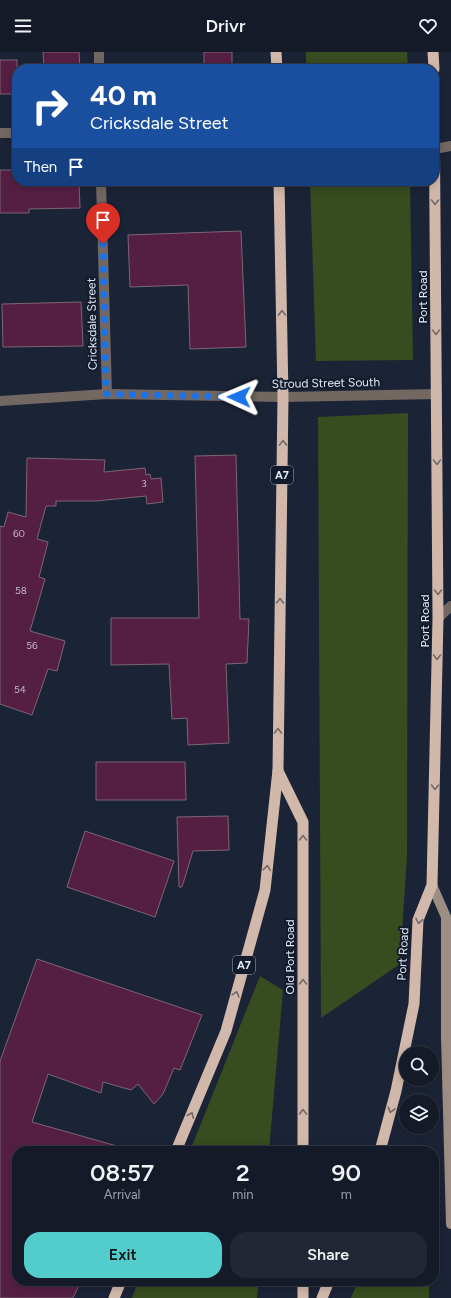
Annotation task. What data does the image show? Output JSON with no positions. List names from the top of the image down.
{
  "streets": {
    "highway": ["Port Road", "A7", "Old Port Road"],
    "street": ["Cricksdale Street", "Stroud Street South"]
  },
  "crossings": [
    ["Port Road", "Stroud Street South"],
    ["Cricksdale Street", "Stroud Street South"],
    ["Stroud Street South", "A7"],
    ["A7", "Old Port Road"]
  ],
  "one_way": ["Port Road"],
  "house_numbers": [
    "3",
    "60",
    "58",
    "56",
    "54"
  ],
  "page": {
    "header": "Drivr",
    "turn": ["40 m", "Cricksdale Street"],
    "then": "Then",
    "eta": [
      "08:57",
      "Arrival",
      "2",
      "min",
      "90",
      "m"
    ],
    "buttons": ["Exit", "Share"]
  }
}
